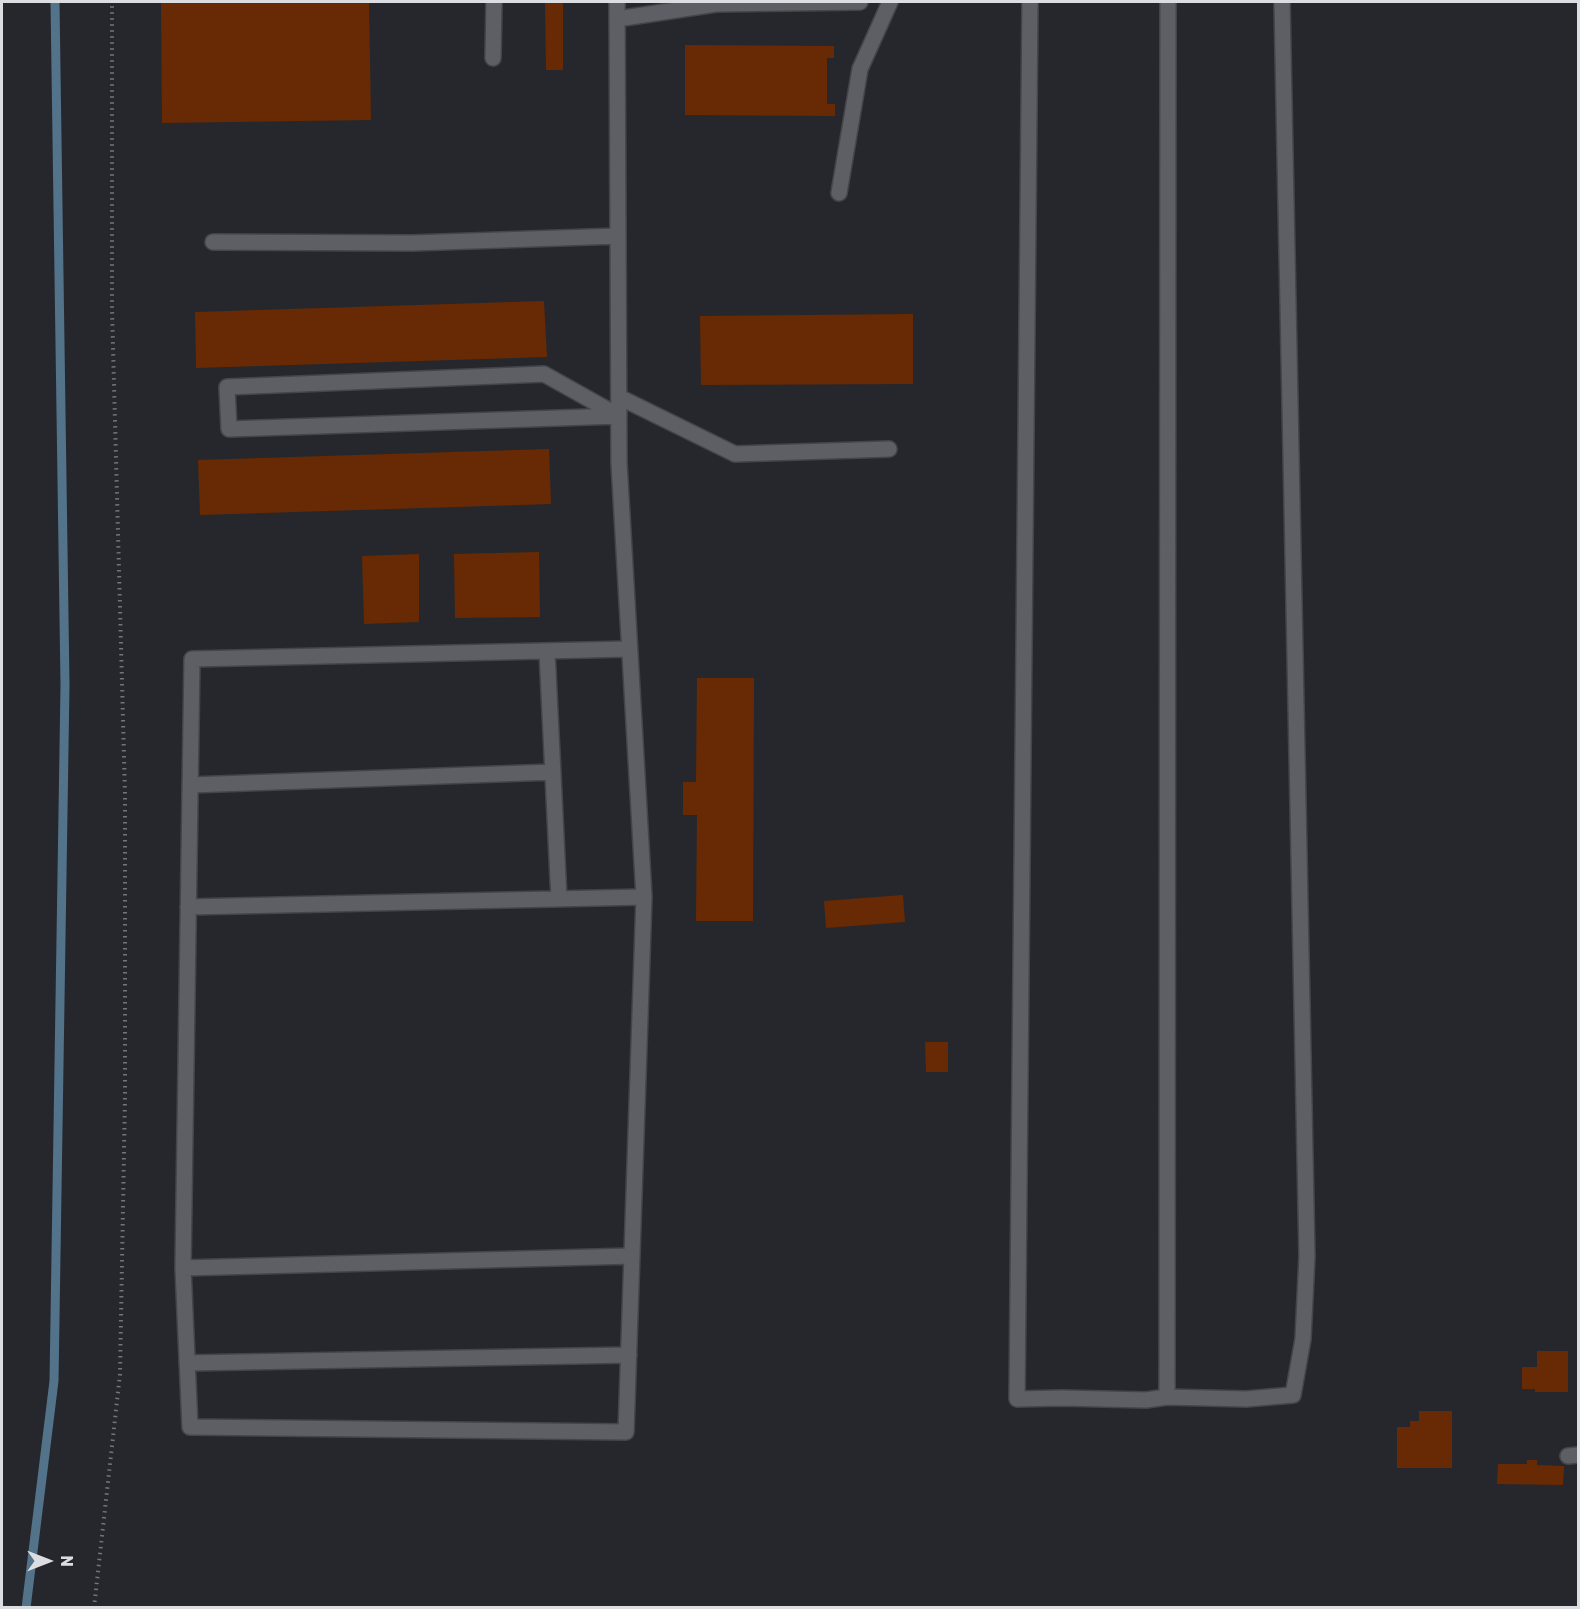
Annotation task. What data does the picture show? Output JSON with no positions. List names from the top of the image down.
{
  "north": "right"
}
